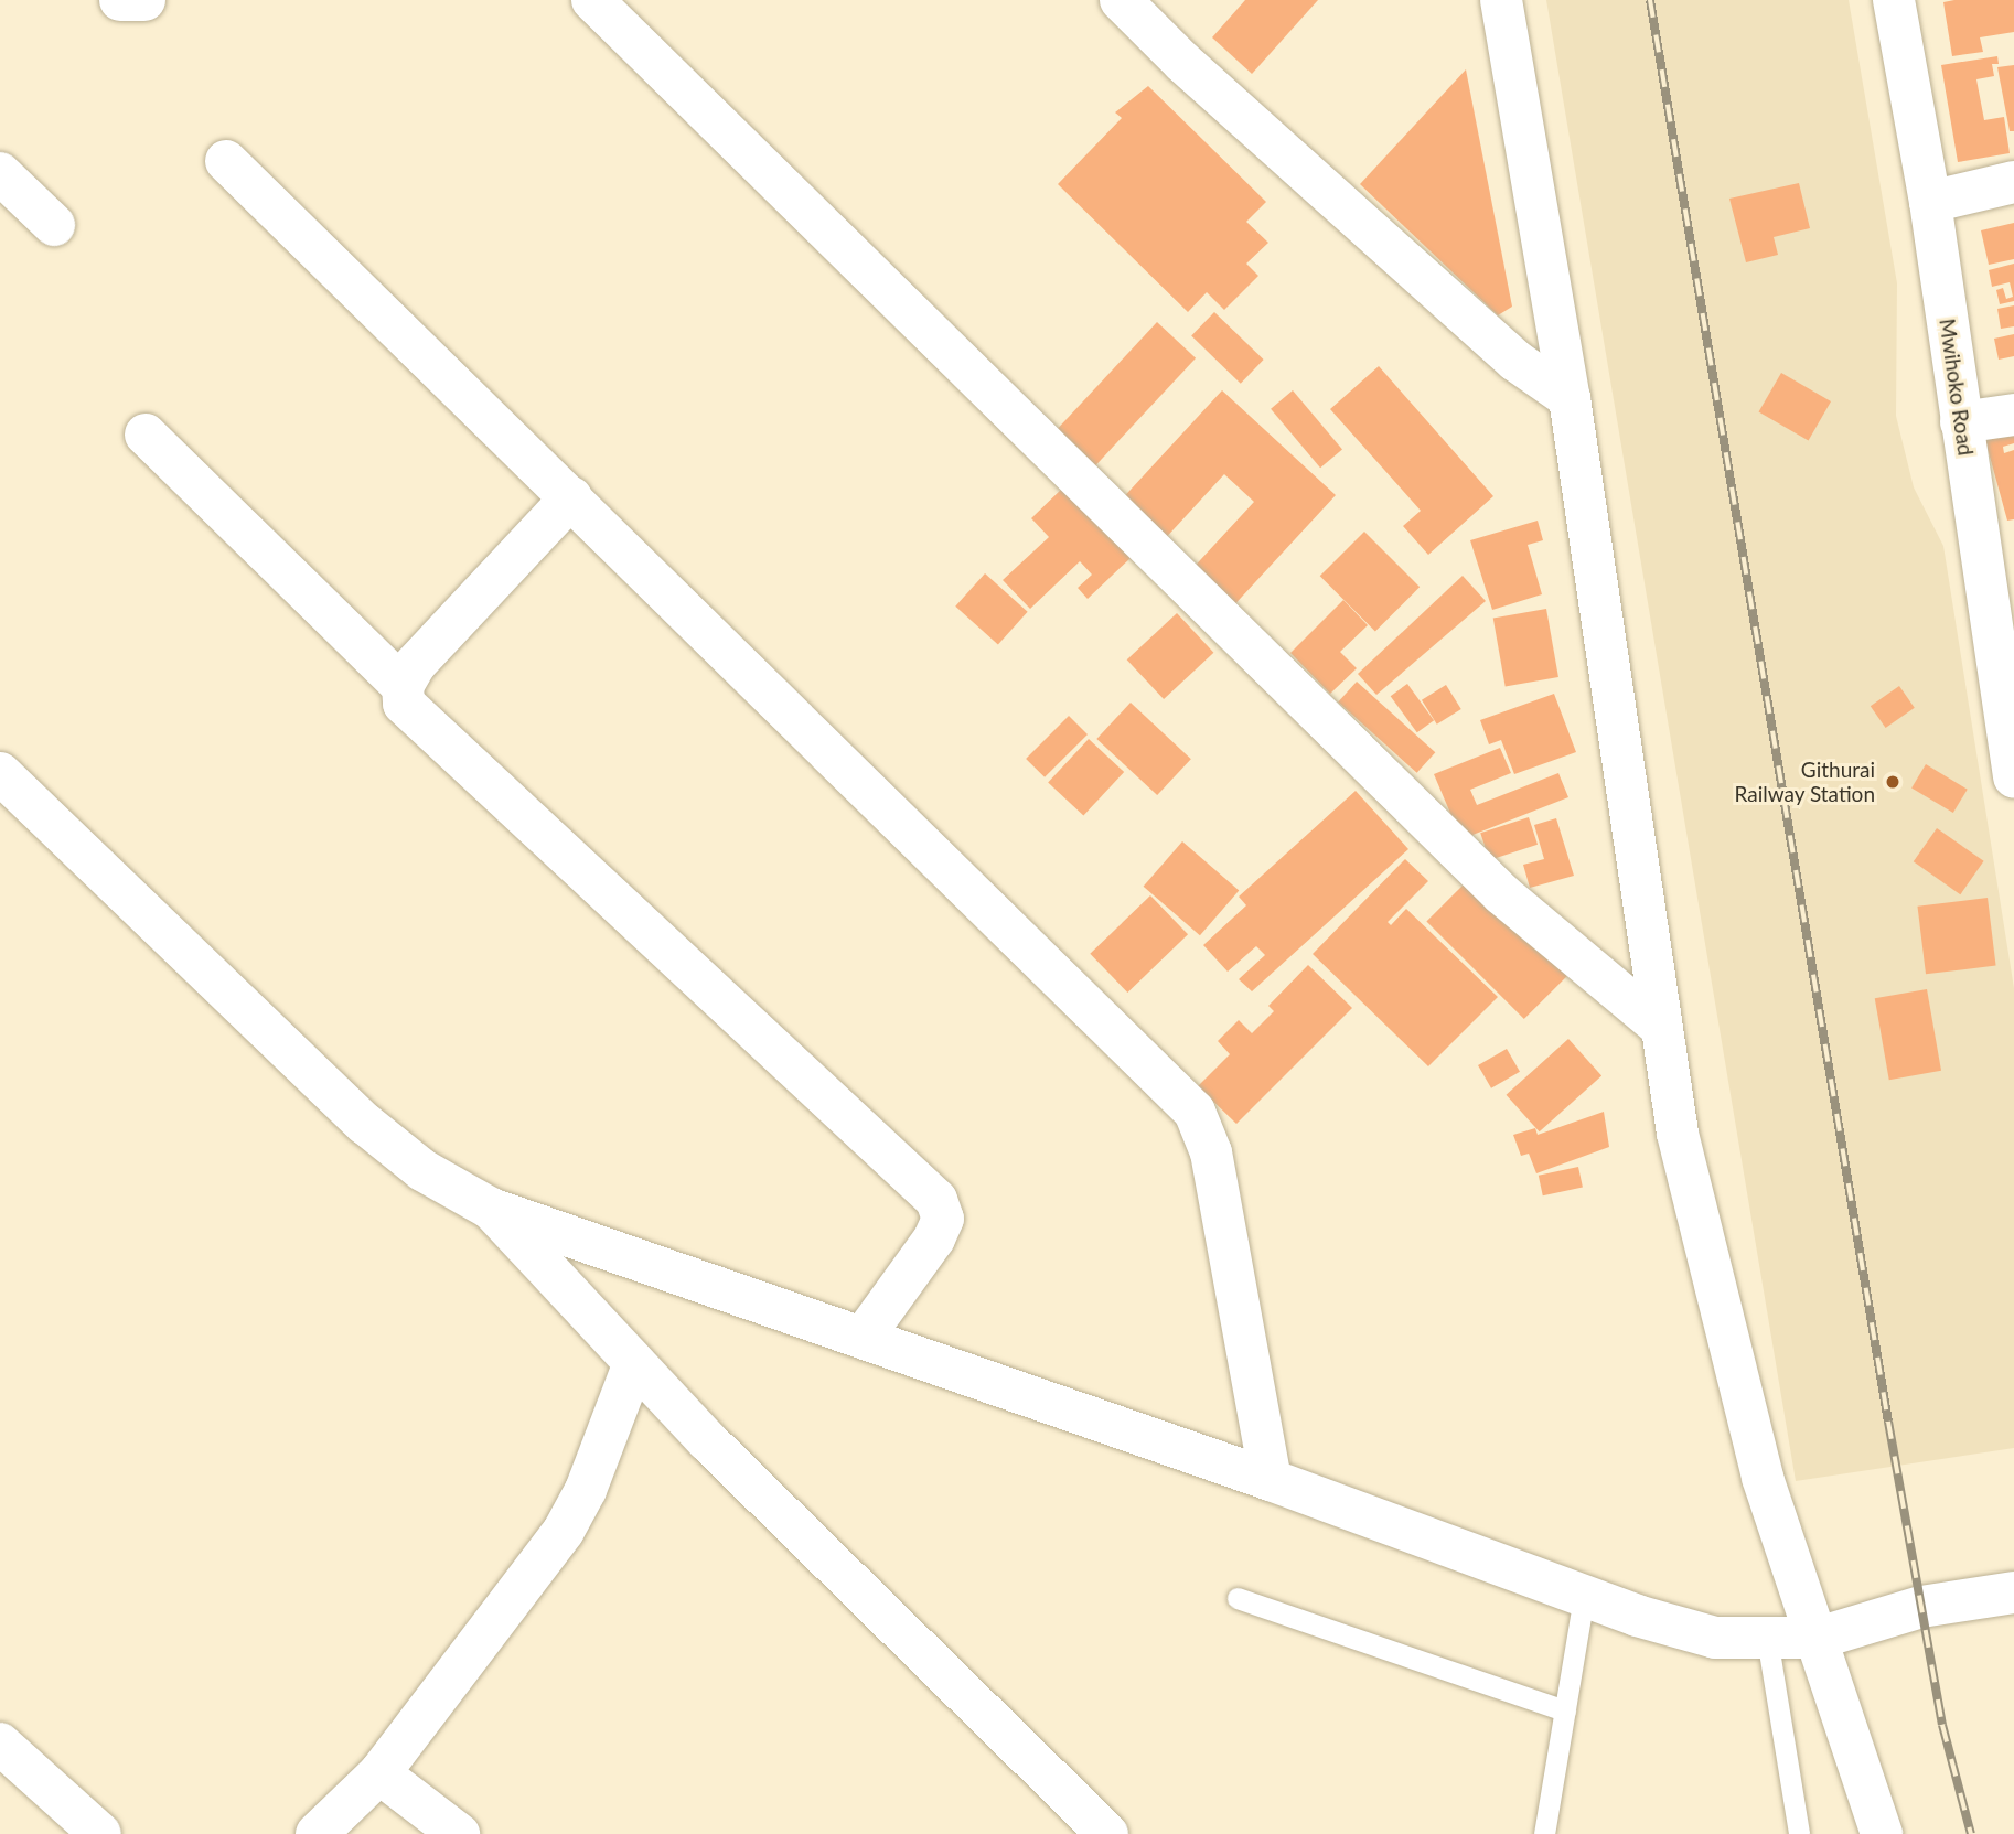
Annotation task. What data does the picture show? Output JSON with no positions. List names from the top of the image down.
{
  "streets": {
    "street": ["Mwihoko Road"]
  },
  "places": ["Githurai Railway Station"]
}
